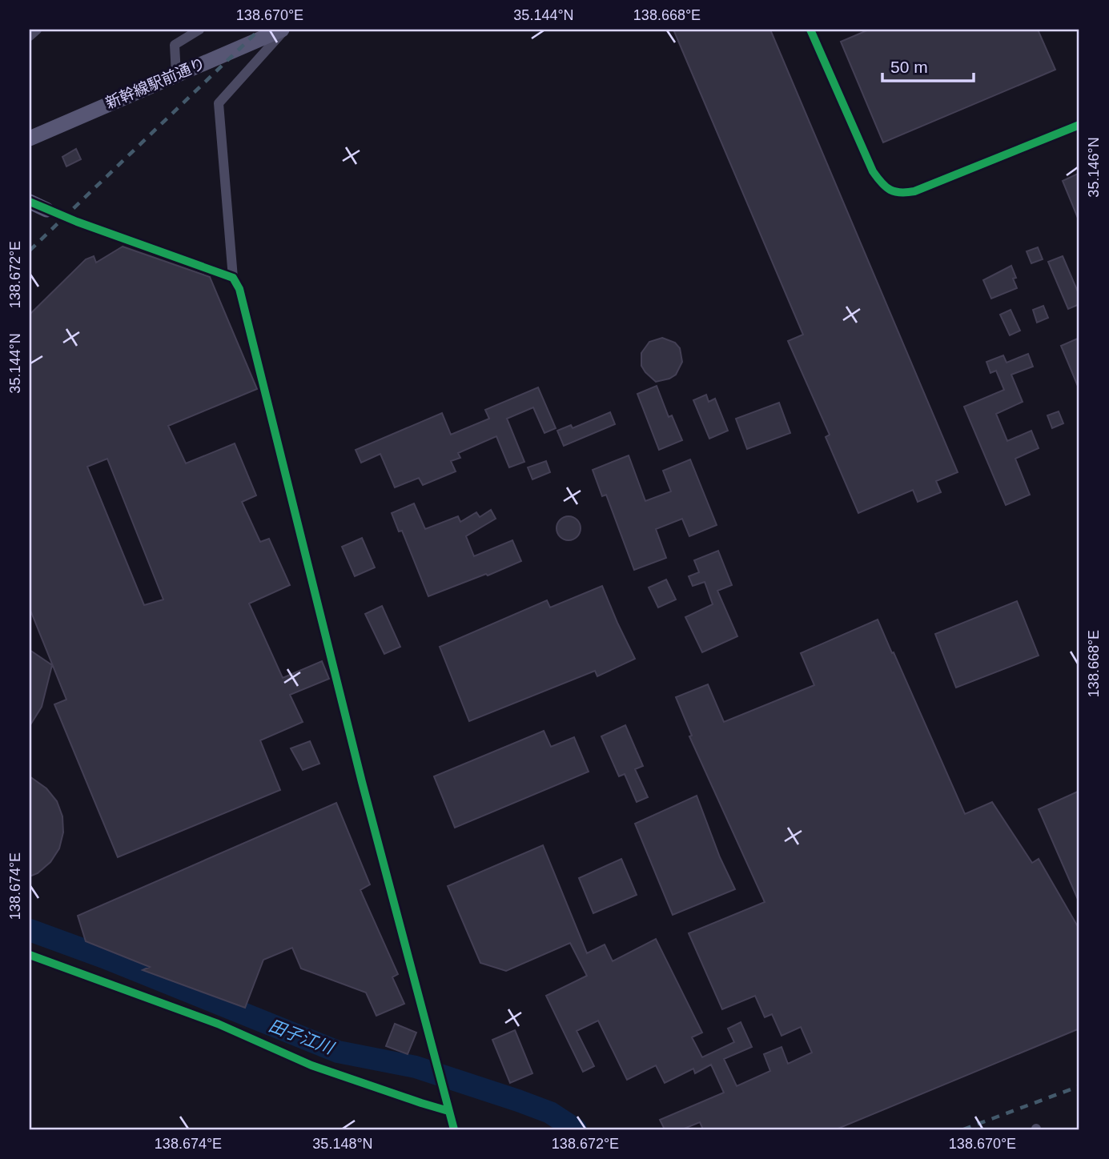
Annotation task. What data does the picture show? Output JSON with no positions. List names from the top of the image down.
{
  "streets": {
    "street": ["新幹線駅前通り"]
  },
  "water": ["田子江川"],
  "scale_bar": "50 m",
  "coordinates": [
    "138.670°E",
    "35.144°N",
    "138.668°E",
    "35.146°N",
    "138.672°E",
    "138.674°E",
    "35.148°N"
  ]
}
